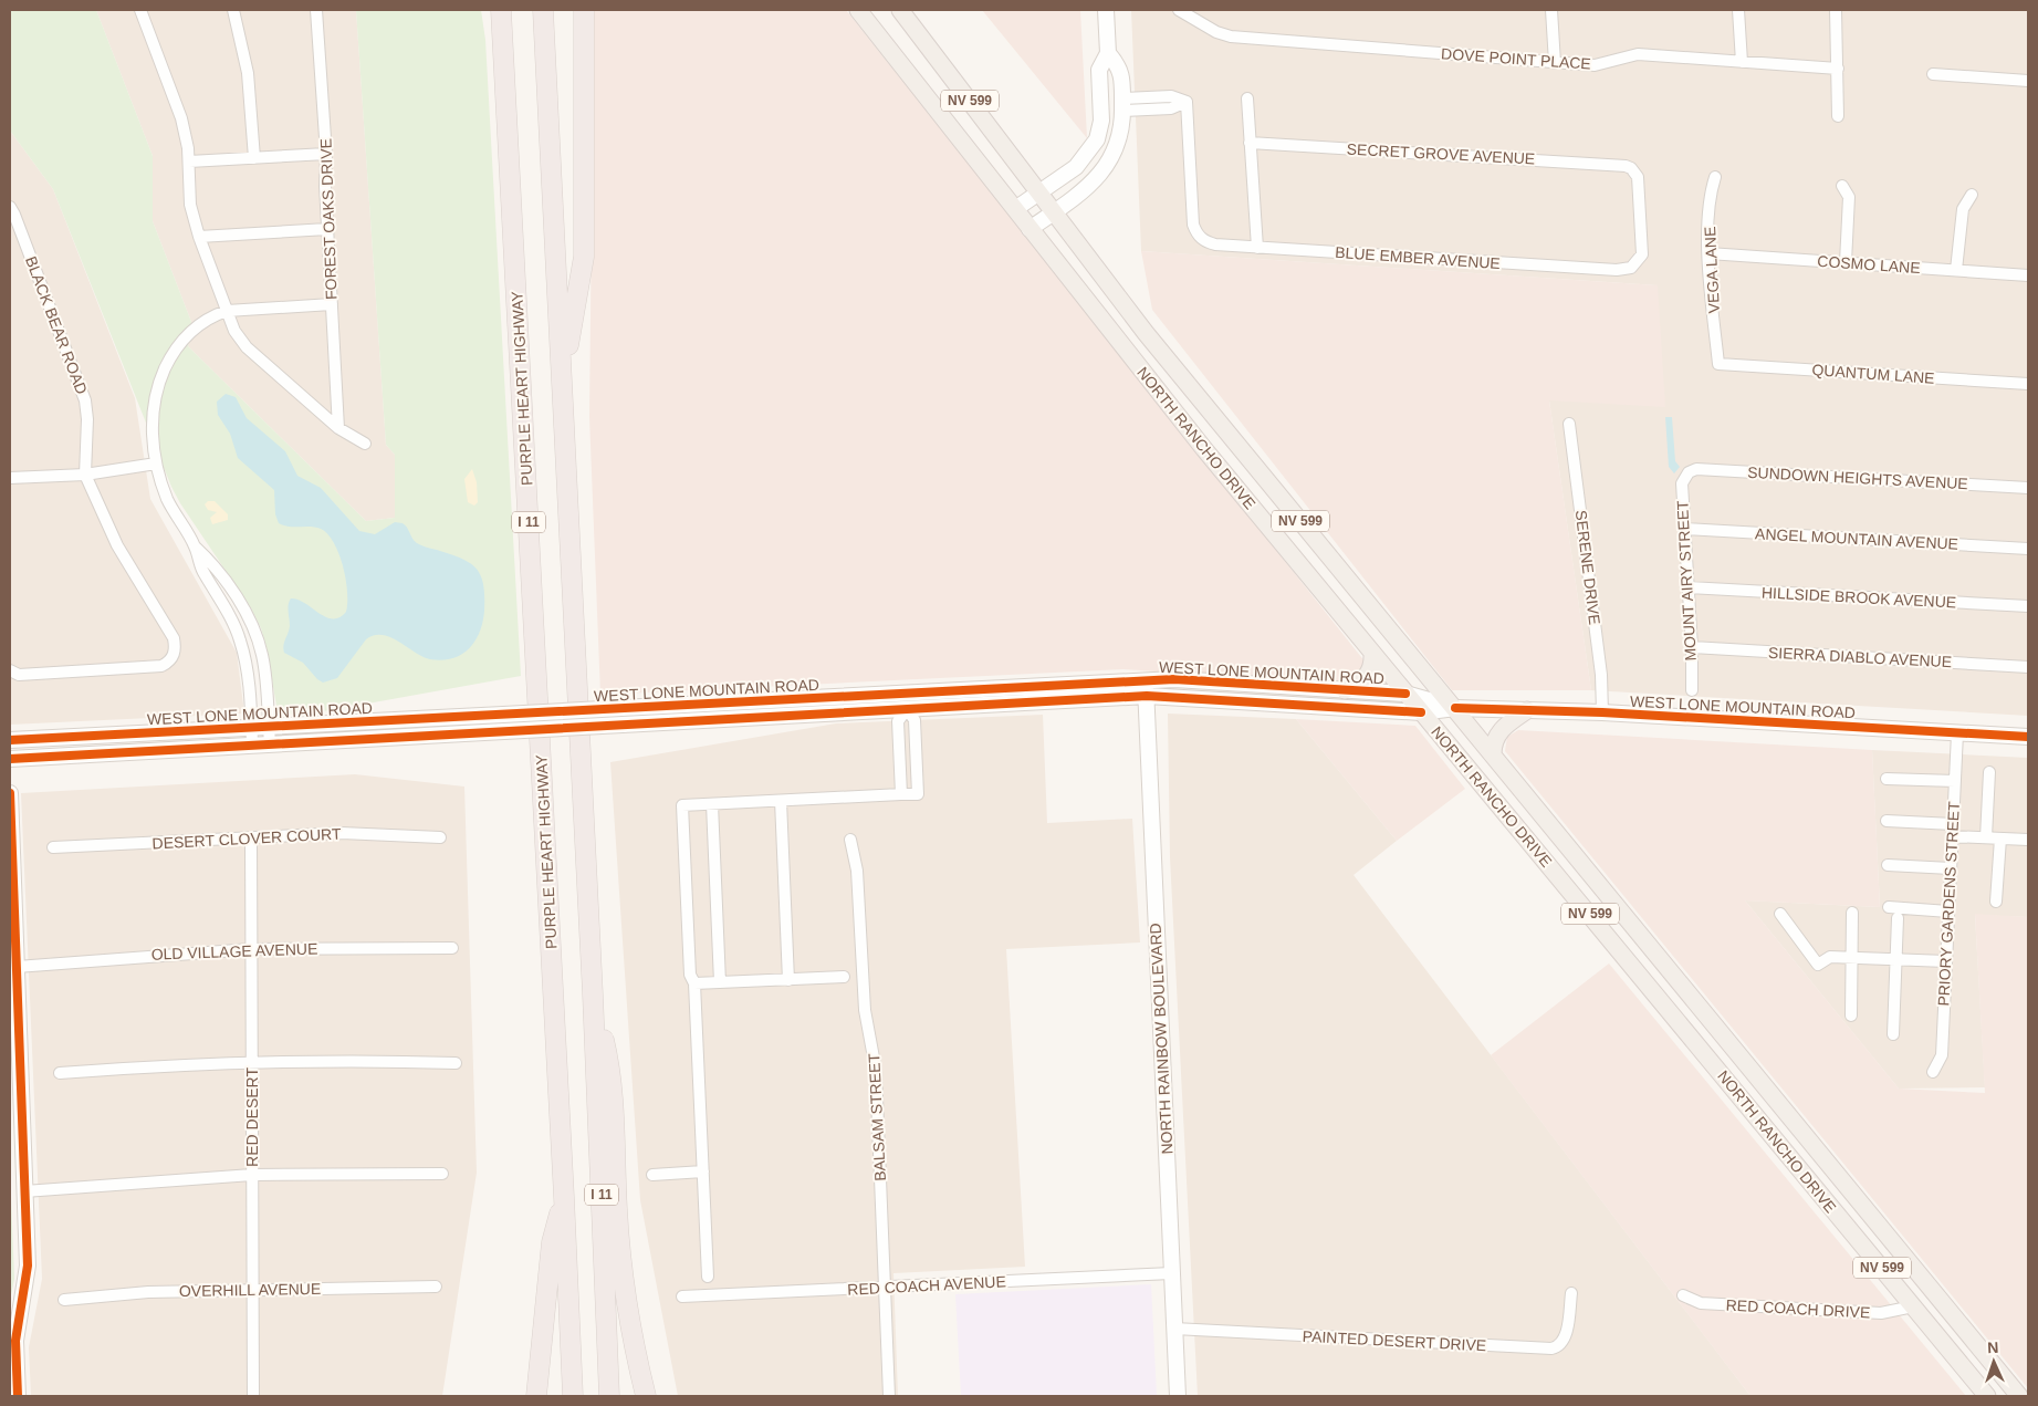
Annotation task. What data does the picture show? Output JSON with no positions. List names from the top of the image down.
{
  "streets": {
    "highway": ["PURPLE HEART HIGHWAY", "I 11"],
    "main road": [
      "NV 599",
      "NORTH RANCHO DRIVE",
      "WEST LONE MOUNTAIN ROAD",
      "NORTH RAINBOW BOULEVARD"
    ],
    "street": [
      "DOVE POINT PLACE",
      "SECRET GROVE AVENUE",
      "FOREST OAKS DRIVE",
      "BLUE EMBER AVENUE",
      "COSMO LANE",
      "VEGA LANE",
      "BLACK BEAR ROAD",
      "QUANTUM LANE",
      "SUNDOWN HEIGHTS AVENUE",
      "ANGEL MOUNTAIN AVENUE",
      "SERENE DRIVE",
      "MOUNT AIRY STREET",
      "HILLSIDE BROOK AVENUE",
      "SIERRA DIABLO AVENUE",
      "DESERT CLOVER COURT",
      "PRIORY GARDENS STREET",
      "OLD VILLAGE AVENUE",
      "RED DESERT",
      "BALSAM STREET",
      "RED COACH AVENUE",
      "OVERHILL AVENUE",
      "RED COACH DRIVE",
      "PAINTED DESERT DRIVE"
    ]
  },
  "crossings": [
    ["SECRET GROVE AVENUE", "BLUE EMBER AVENUE"],
    ["COSMO LANE", "VEGA LANE"],
    ["VEGA LANE", "QUANTUM LANE"],
    ["NORTH RANCHO DRIVE", "WEST LONE MOUNTAIN ROAD"],
    ["NORTH RANCHO DRIVE", "RED COACH DRIVE"],
    ["SUNDOWN HEIGHTS AVENUE", "MOUNT AIRY STREET"],
    ["ANGEL MOUNTAIN AVENUE", "MOUNT AIRY STREET"],
    ["SERENE DRIVE", "WEST LONE MOUNTAIN ROAD"],
    ["MOUNT AIRY STREET", "HILLSIDE BROOK AVENUE"],
    ["MOUNT AIRY STREET", "SIERRA DIABLO AVENUE"],
    ["WEST LONE MOUNTAIN ROAD", "PRIORY GARDENS STREET"],
    ["WEST LONE MOUNTAIN ROAD", "NORTH RAINBOW BOULEVARD"],
    ["DESERT CLOVER COURT", "RED DESERT"],
    ["OLD VILLAGE AVENUE", "RED DESERT"],
    ["NORTH RAINBOW BOULEVARD", "RED COACH AVENUE"],
    ["NORTH RAINBOW BOULEVARD", "PAINTED DESERT DRIVE"],
    ["RED DESERT", "OVERHILL AVENUE"],
    ["BALSAM STREET", "RED COACH AVENUE"]
  ],
  "north": "top"
}
